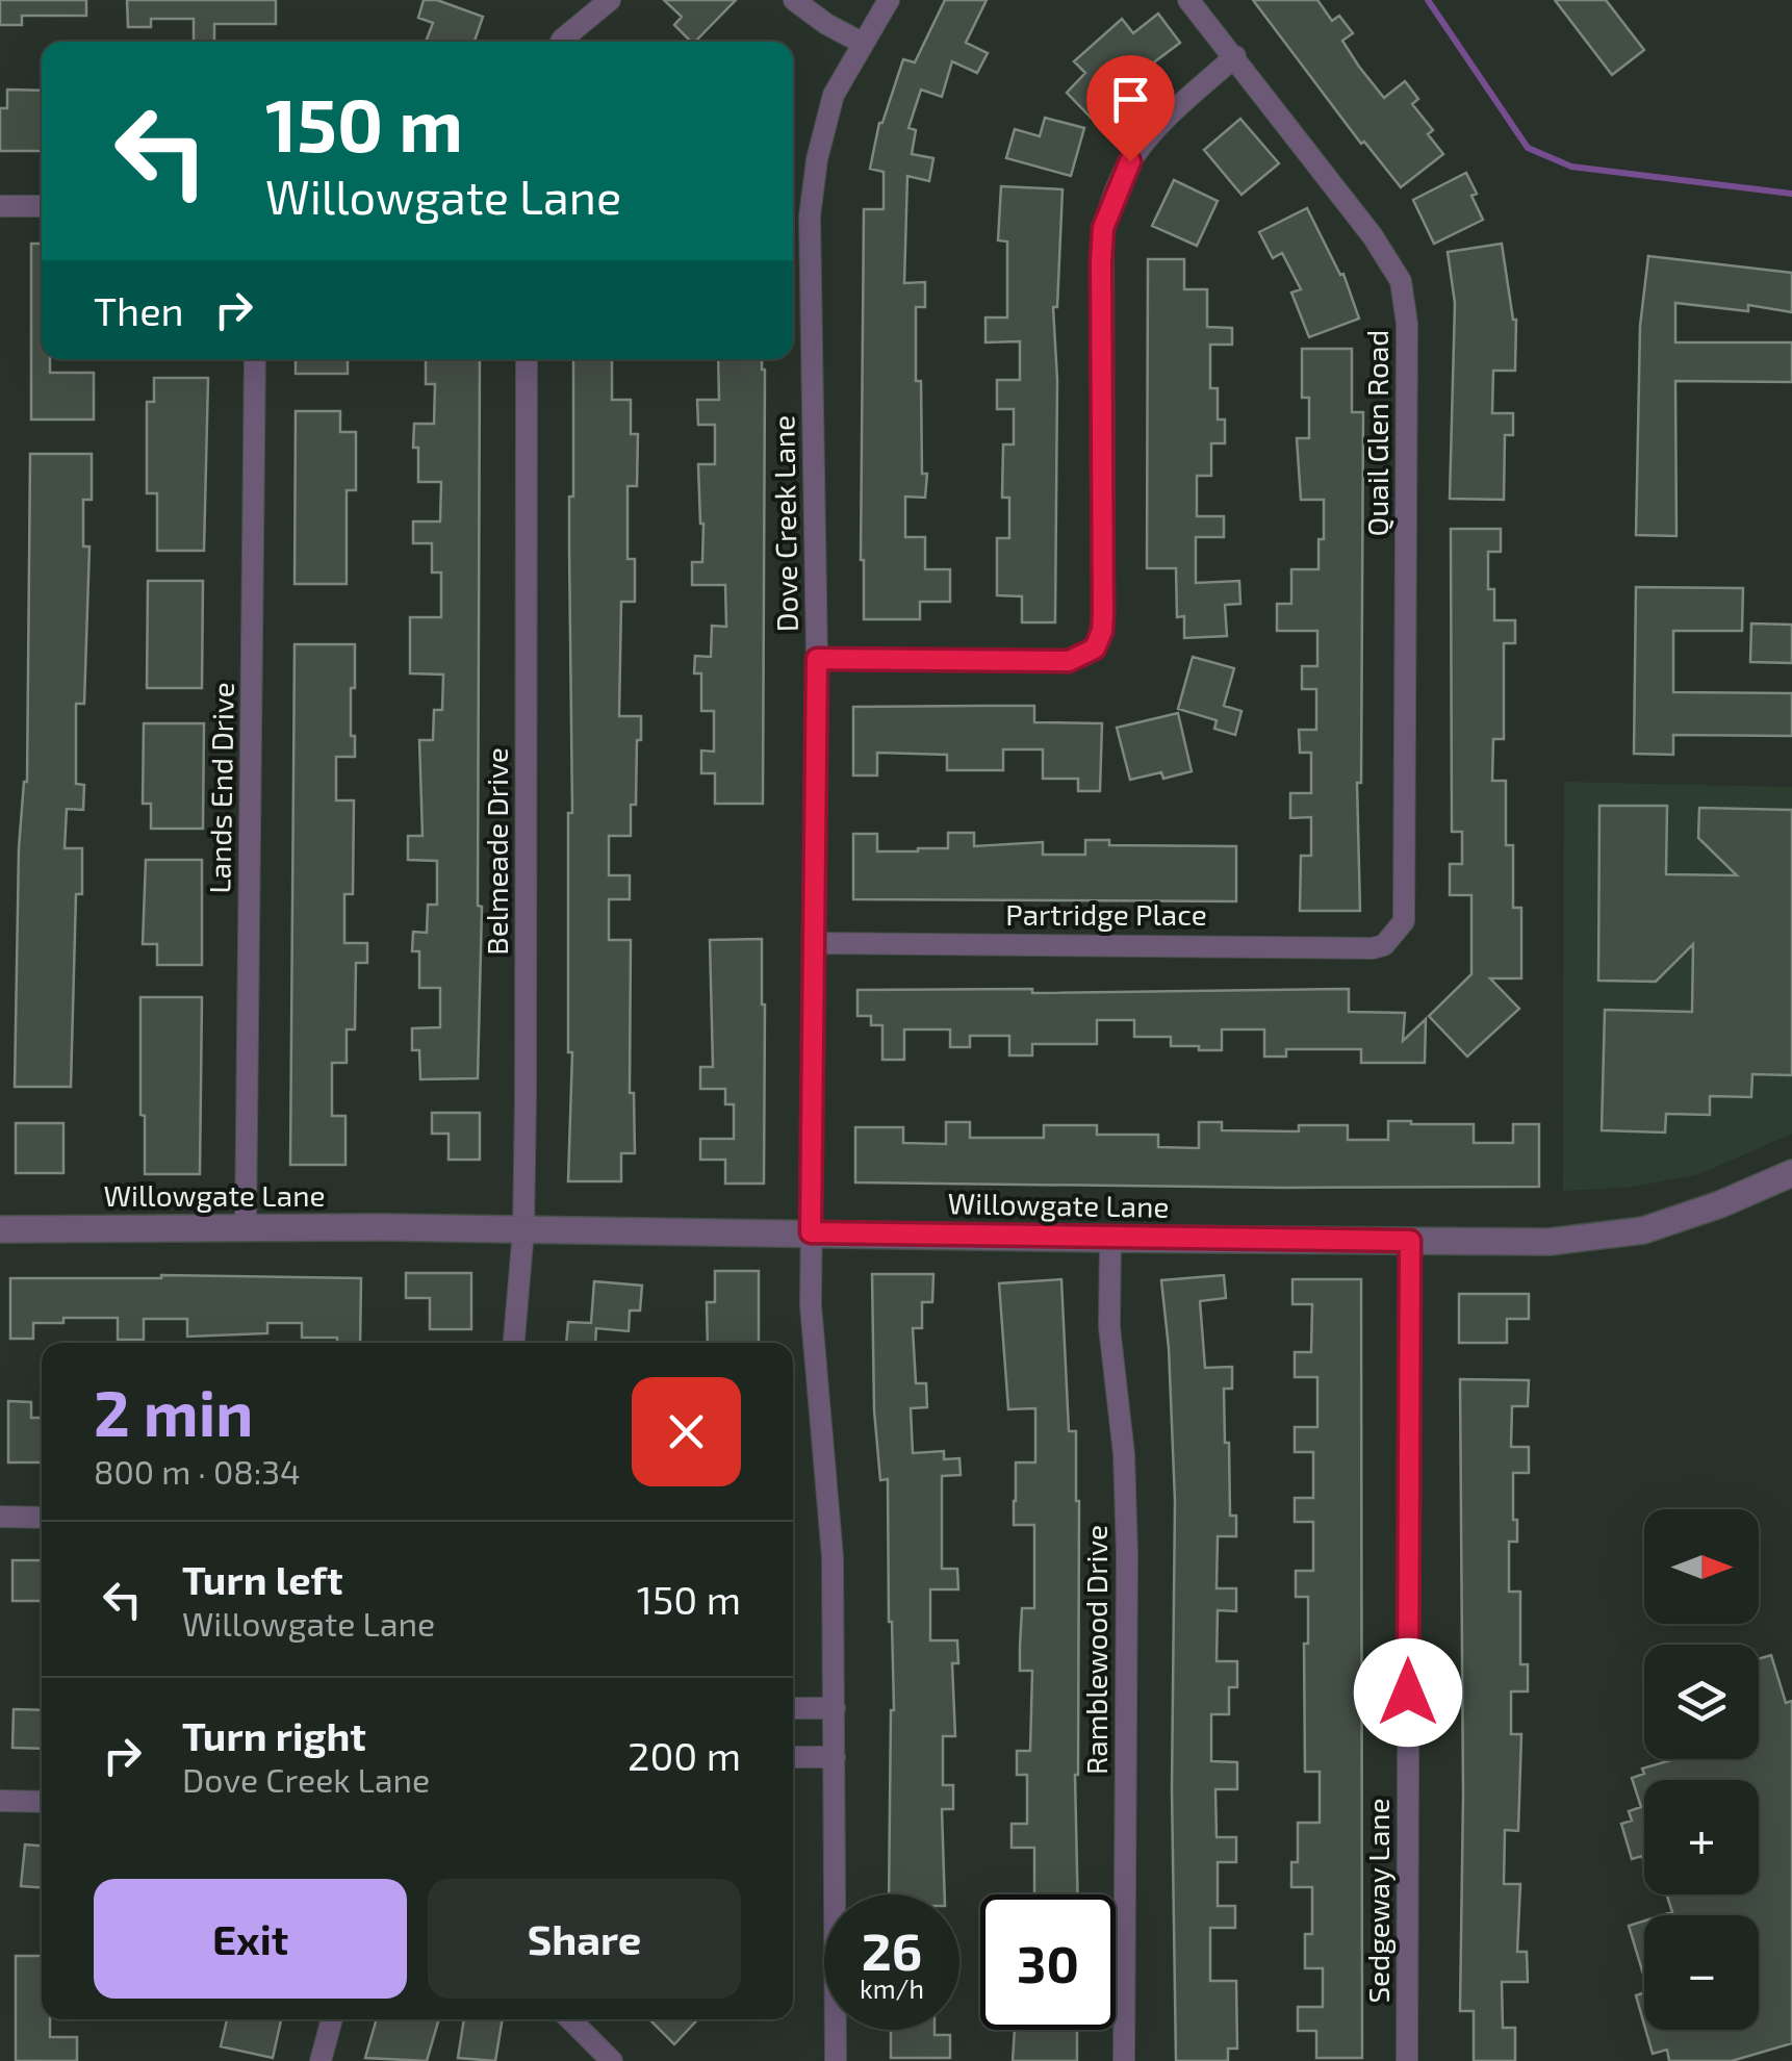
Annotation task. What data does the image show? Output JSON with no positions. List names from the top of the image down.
{
  "streets": {
    "street": [
      "Quail Glen Road",
      "Dove Creek Lane",
      "Lands End Drive",
      "Belmeade Drive",
      "Partridge Place",
      "Willowgate Lane",
      "Ramblewood Drive",
      "Sedgeway Lane"
    ]
  },
  "crossings": [
    ["Quail Glen Road", "Partridge Place"],
    ["Dove Creek Lane", "Partridge Place"],
    ["Dove Creek Lane", "Willowgate Lane"],
    ["Lands End Drive", "Willowgate Lane"],
    ["Belmeade Drive", "Willowgate Lane"],
    ["Willowgate Lane", "Ramblewood Drive"],
    ["Willowgate Lane", "Sedgeway Lane"]
  ],
  "north": "right",
  "page": {
    "turn": ["150 m", "Willowgate Lane"],
    "then": "Then",
    "heading": ["2 min", "800 m · 08:34"],
    "map_buttons": ["+", "−"],
    "list": [
      {
        "name": "Turn left",
        "note": "Willowgate Lane",
        "value": "150 m"
      },
      {
        "name": "Turn right",
        "note": "Dove Creek Lane",
        "value": "200 m"
      }
    ],
    "buttons": ["Exit", "Share"],
    "speed": "26 km/h",
    "limit": "30"
  }
}
